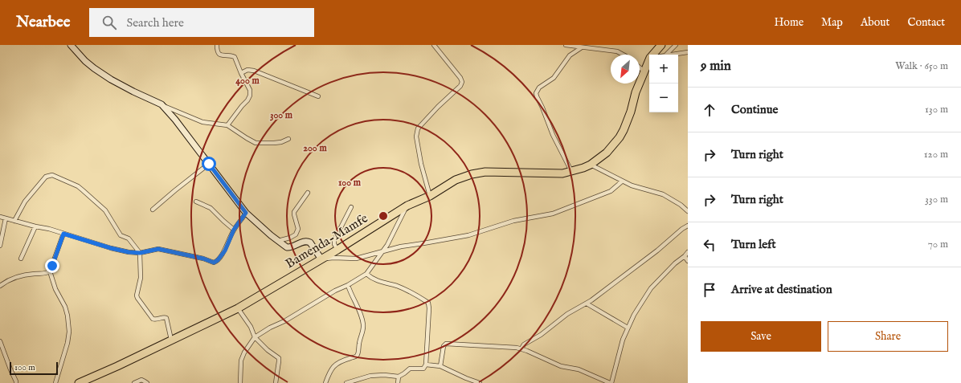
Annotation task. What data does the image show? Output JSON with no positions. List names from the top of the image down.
{
  "streets": {
    "highway": ["Bamenda-Mamfe"]
  },
  "scale_bar": "100 m",
  "north": "bottom left",
  "page": {
    "header": "Nearbee",
    "search": "Search here",
    "nav": [
      "Home",
      "Map",
      "About",
      "Contact"
    ],
    "heading": ["9 min", "Walk · 650 m"],
    "map_buttons": ["+", "−"],
    "list": [
      ["Continue", "130 m"],
      ["Turn right", "120 m"],
      ["Turn right", "330 m"],
      ["Turn left", "70 m"],
      "Arrive at destination"
    ],
    "buttons": ["Save", "Share"],
    "scale": "100 m"
  },
  "rings": [
    "400 m",
    "300 m",
    "200 m",
    "100 m"
  ]
}
